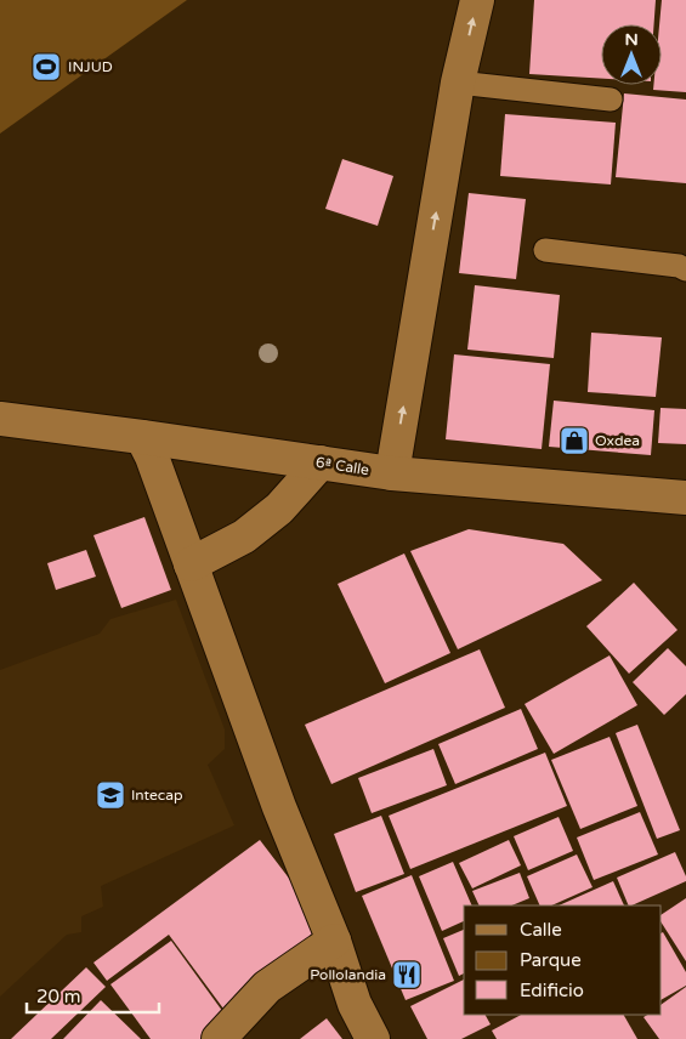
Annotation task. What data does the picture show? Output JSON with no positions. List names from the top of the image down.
{
  "streets": {
    "street": ["6ª Calle"]
  },
  "places": {
    "sports": ["INJUD"],
    "shop": ["Oxdea"],
    "school or university": ["Intecap"],
    "restaurant": ["Pollolandia"]
  },
  "legend": ["Calle", "Parque", "Edificio"],
  "scale_bar": "20 m",
  "north": "top"
}
